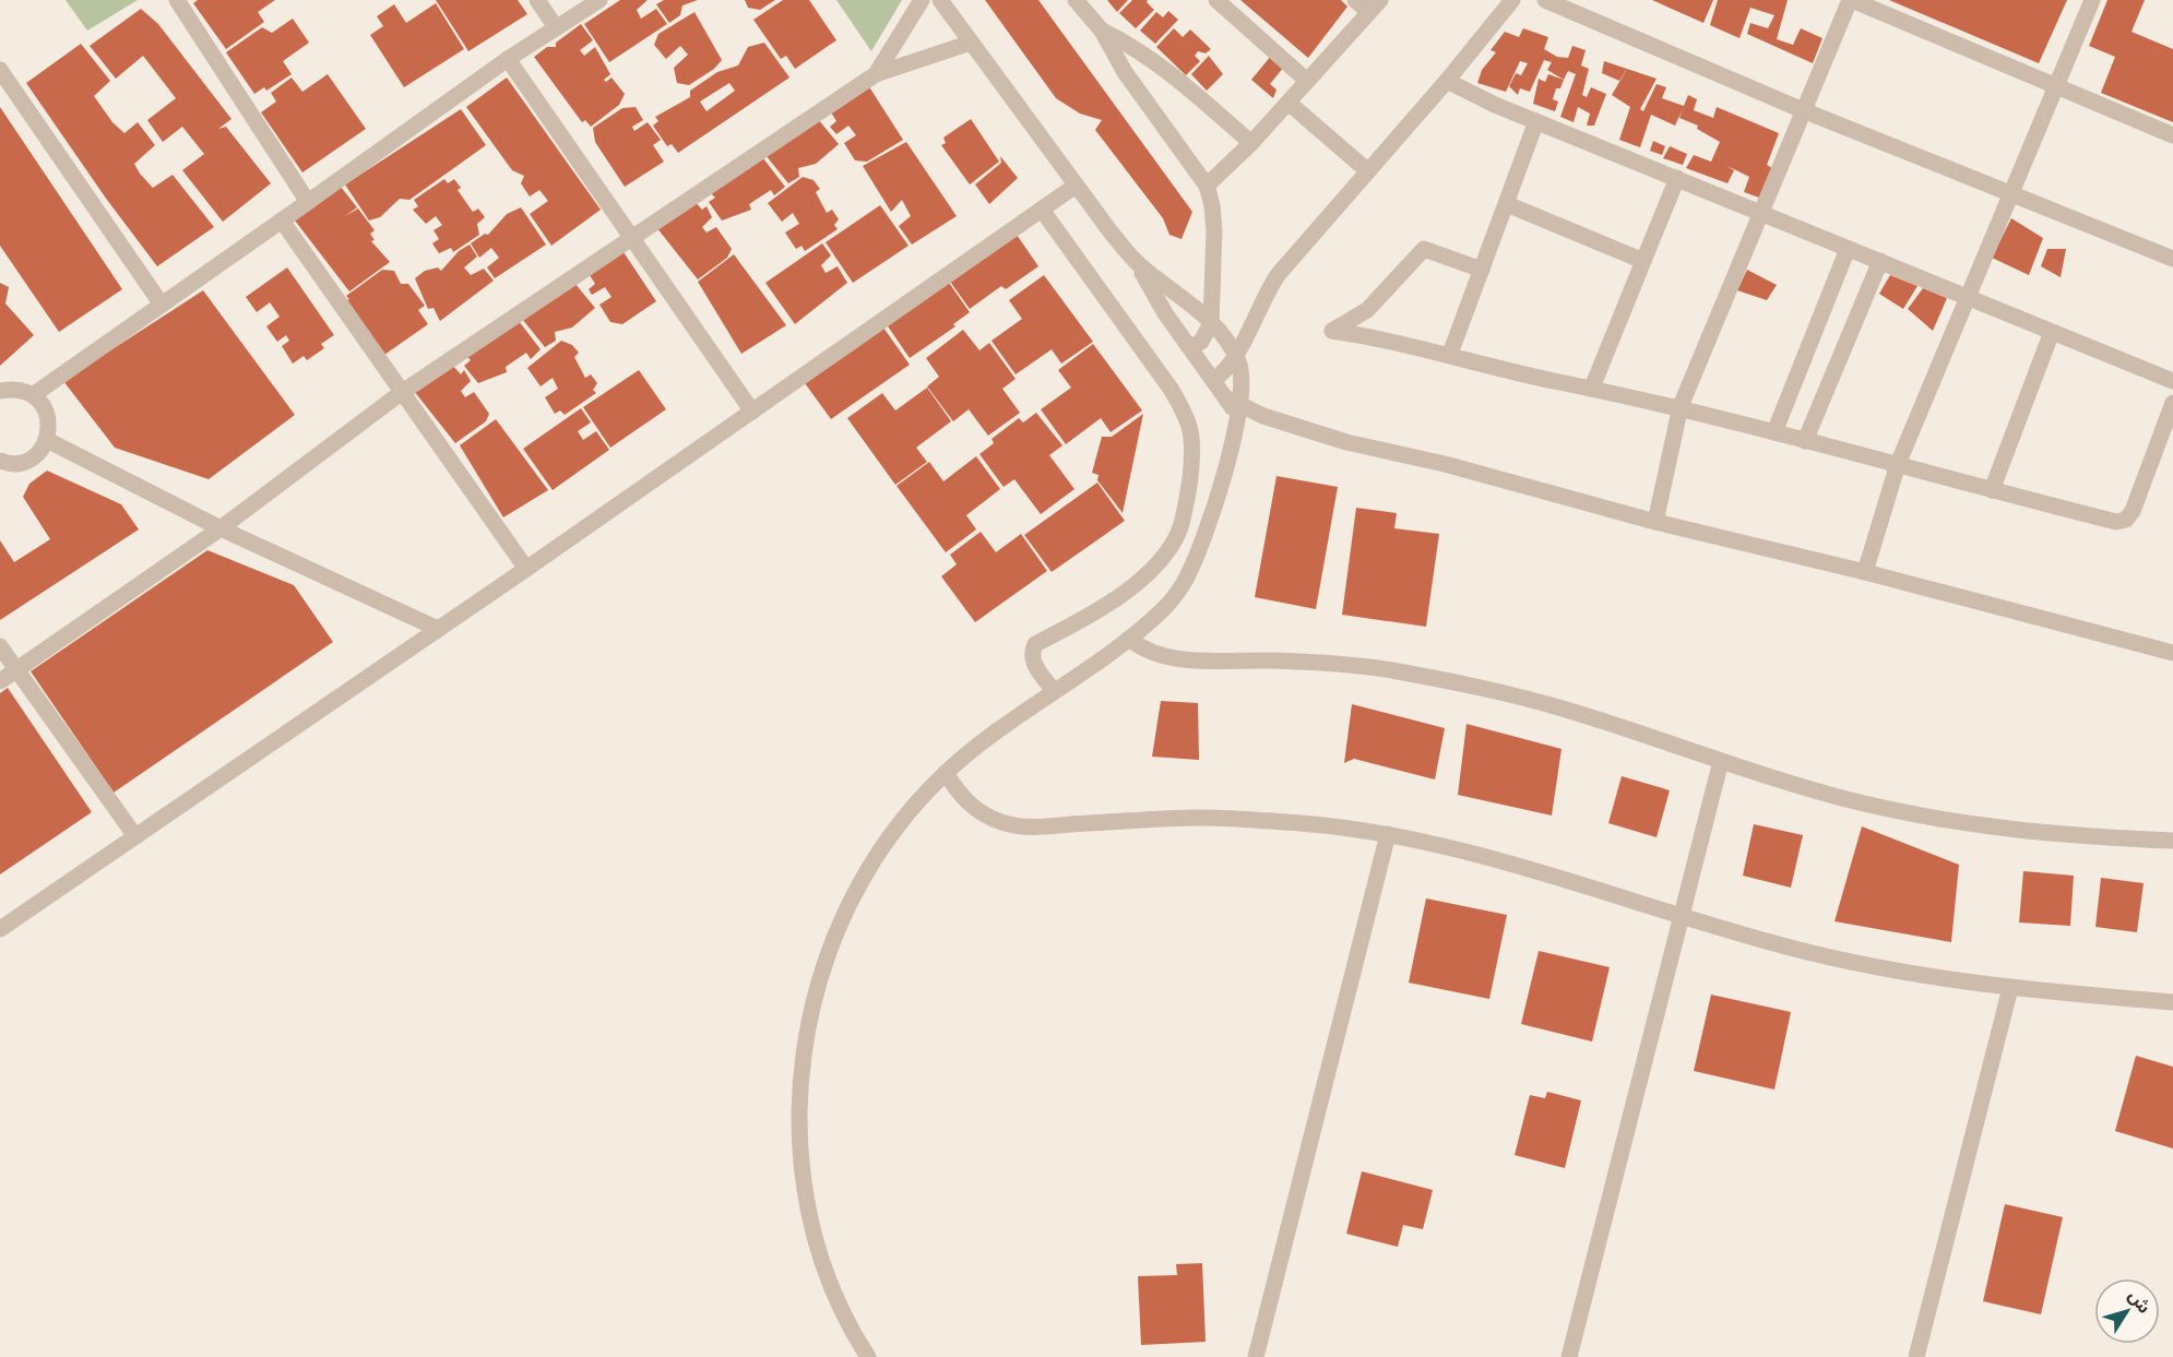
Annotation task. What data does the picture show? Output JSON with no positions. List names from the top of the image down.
{
  "north": "top right"
}
